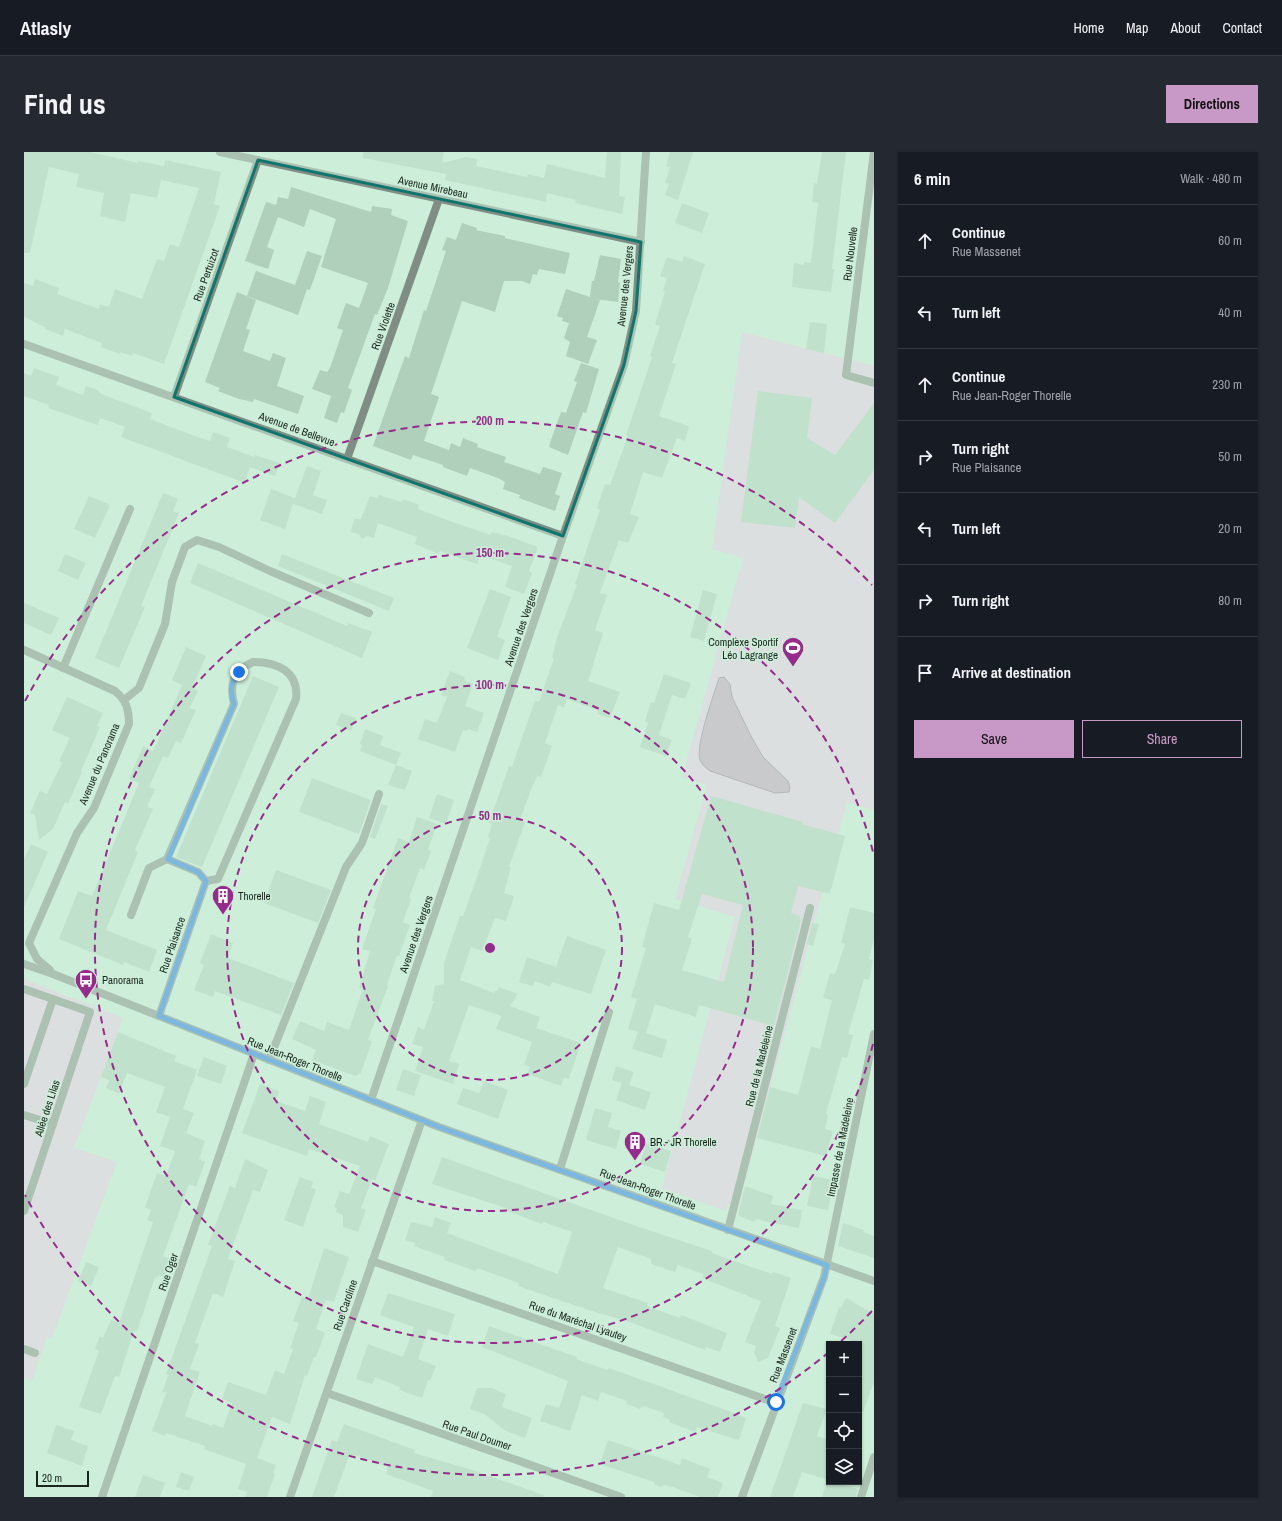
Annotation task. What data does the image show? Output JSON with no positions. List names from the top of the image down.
{
  "streets": {
    "street": [
      "Avenue Mirebeau",
      "Rue Nouvelle",
      "Rue Pertuizot",
      "Avenue des Vergers",
      "Rue Violette",
      "Avenue de Bellevue",
      "Avenue du Panorama",
      "Rue Plaisance",
      "Rue Jean-Roger Thorelle",
      "Rue de la Madeleine",
      "Allée des Lilas",
      "Impasse de la Madeleine",
      "Rue Oger",
      "Rue Caroline",
      "Rue du Maréchal Lyautey",
      "Rue Massenet",
      "Rue Paul Doumer"
    ]
  },
  "crossings": [
    ["Avenue Mirebeau", "Rue Pertuizot"],
    ["Avenue Mirebeau", "Avenue des Vergers"],
    ["Avenue Mirebeau", "Rue Violette"],
    ["Rue Pertuizot", "Avenue de Bellevue"],
    ["Avenue des Vergers", "Avenue de Bellevue"],
    ["Avenue des Vergers", "Rue Jean-Roger Thorelle"],
    ["Rue Violette", "Avenue de Bellevue"],
    ["Avenue du Panorama", "Rue Jean-Roger Thorelle"],
    ["Rue Plaisance", "Rue Jean-Roger Thorelle"],
    ["Rue Jean-Roger Thorelle", "Rue de la Madeleine"],
    ["Rue Jean-Roger Thorelle", "Impasse de la Madeleine"],
    ["Rue Jean-Roger Thorelle", "Rue Oger"],
    ["Rue Jean-Roger Thorelle", "Rue Caroline"],
    ["Rue Jean-Roger Thorelle", "Rue Massenet"],
    ["Impasse de la Madeleine", "Rue Massenet"],
    ["Rue Caroline", "Rue du Maréchal Lyautey"],
    ["Rue Caroline", "Rue Paul Doumer"],
    ["Rue du Maréchal Lyautey", "Rue Massenet"]
  ],
  "places": {
    "sports": ["Complexe Sportif Léo Lagrange"],
    "building": ["Thorelle", "BR - JR Thorelle"],
    "bus stop": ["Panorama"]
  },
  "scale_bar": "20 m",
  "page": {
    "header": "Atlasly",
    "nav": [
      "Home",
      "Map",
      "About",
      "Contact"
    ],
    "title": "Find us",
    "buttons": [
      "Directions",
      ["Save", "Share"]
    ],
    "heading": ["6 min", "Walk · 480 m"],
    "list": [
      ["Continue", "Rue Massenet", "60 m"],
      ["Turn left", "40 m"],
      ["Continue", "Rue Jean-Roger Thorelle", "230 m"],
      ["Turn right", "Rue Plaisance", "50 m"],
      ["Turn left", "20 m"],
      ["Turn right", "80 m"],
      "Arrive at destination"
    ],
    "map_buttons": ["+", "−"],
    "scale": "20 m"
  },
  "rings": [
    "200 m",
    "150 m",
    "100 m",
    "50 m"
  ]
}
